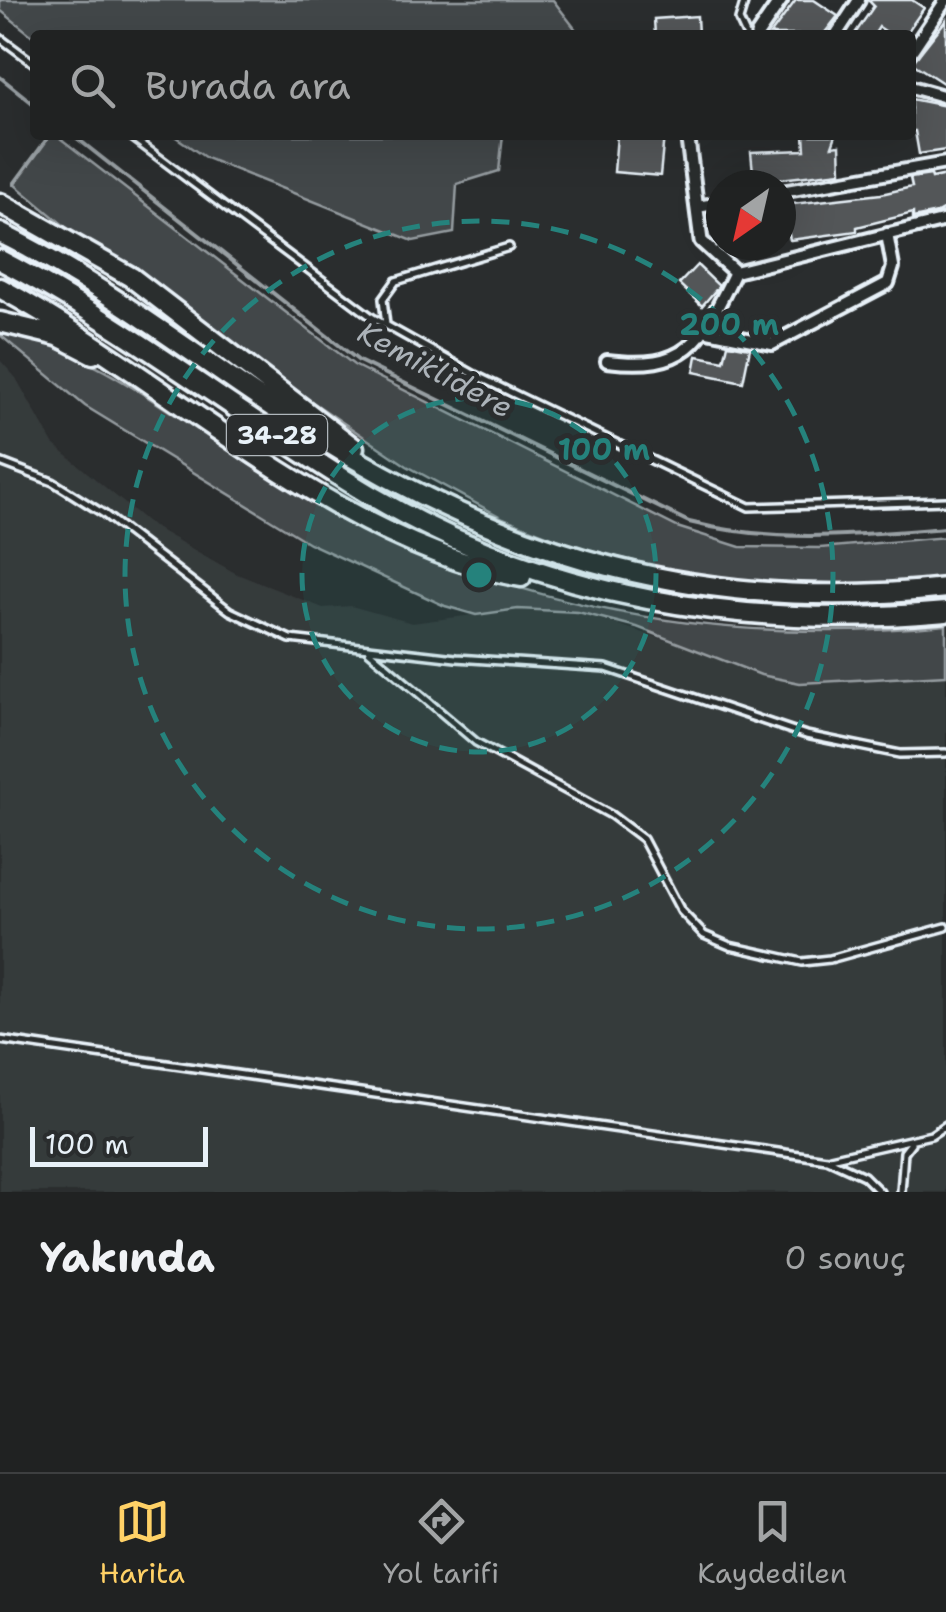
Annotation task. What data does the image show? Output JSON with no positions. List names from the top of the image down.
{
  "streets": {
    "highway": ["34-28"]
  },
  "water": ["Kemiklidere"],
  "scale_bar": "100 m",
  "north": "bottom left",
  "page": {
    "search": "Burada ara",
    "scale": "100 m",
    "heading": ["Yakında", "0 sonuç"],
    "nav": ["Harita", "Yol tarifi", "Kaydedilen"]
  },
  "rings": ["200 m", "100 m"]
}
